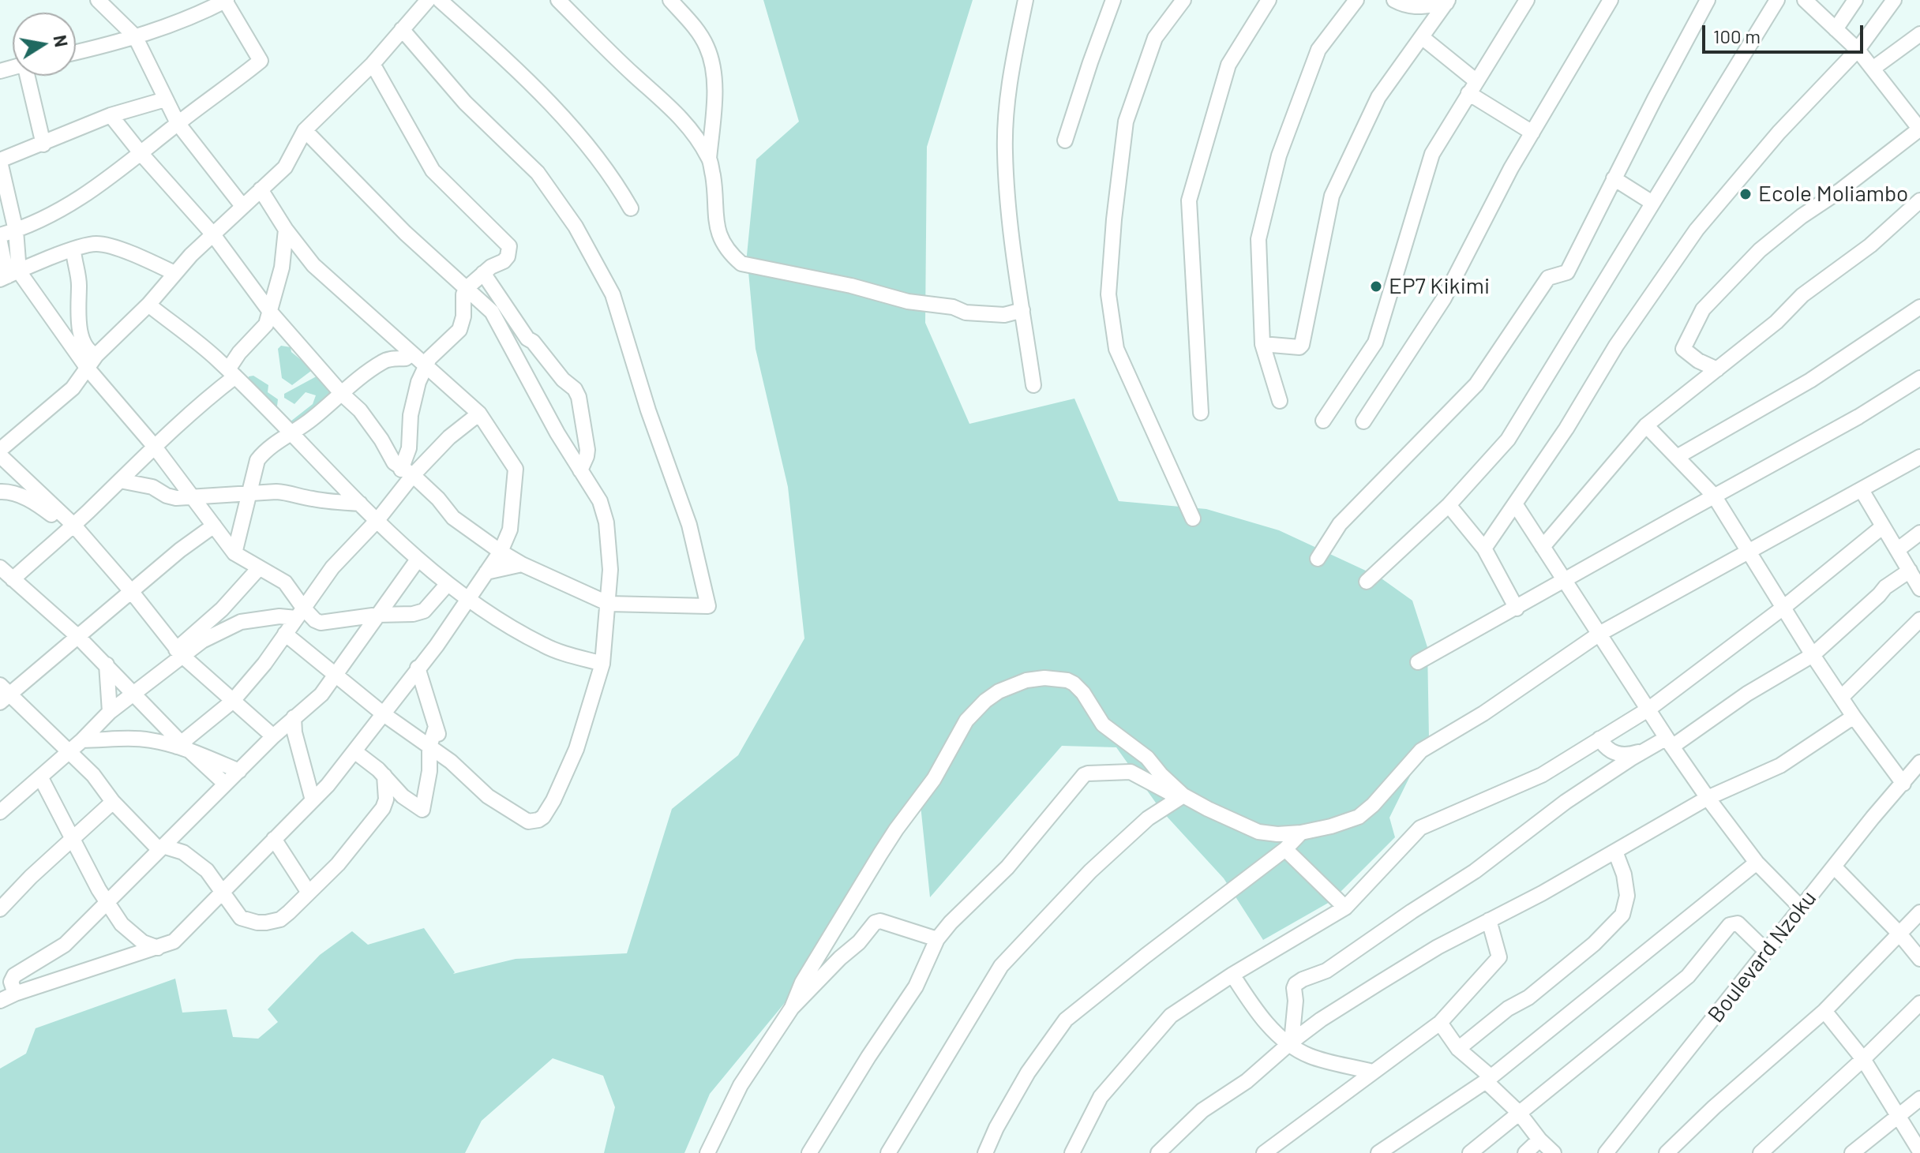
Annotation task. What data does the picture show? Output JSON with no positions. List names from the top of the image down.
{
  "streets": {
    "street": ["Boulevard Nzoku"]
  },
  "places": ["Ecole Moliambo", "EP7 Kikimi"],
  "scale_bar": "100 m",
  "north": "right"
}
